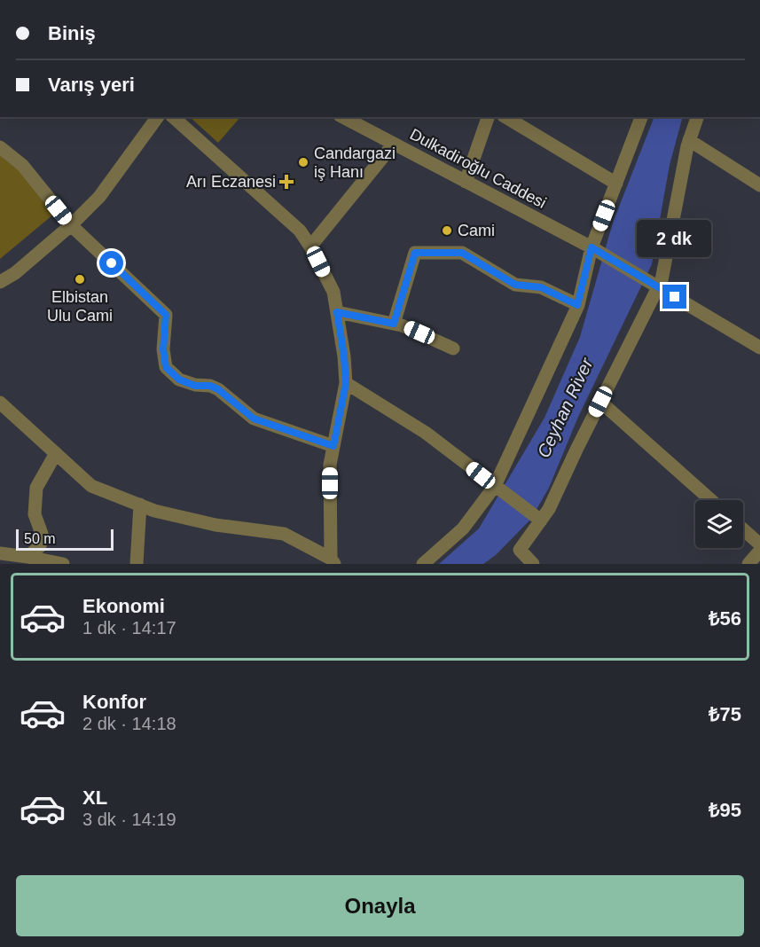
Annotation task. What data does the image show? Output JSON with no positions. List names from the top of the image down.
{
  "streets": {
    "street": ["Dulkadiroğlu Caddesi"]
  },
  "water": ["Ceyhan River"],
  "places": {
    "other": ["Candargazi iş Hanı", "Cami", "Elbistan Ulu Cami"],
    "health": ["Arı Eczanesi"]
  },
  "scale_bar": "50 m",
  "page": {
    "banner": ["Biniş", "Varış yeri"],
    "bubble": "2 dk",
    "scale": "50 m",
    "list": [
      {
        "name": "Ekonomi",
        "note": "1 dk · 14:17",
        "value": "₺56"
      },
      {
        "name": "Konfor",
        "note": "2 dk · 14:18",
        "value": "₺75"
      },
      {
        "name": "XL",
        "note": "3 dk · 14:19",
        "value": "₺95"
      }
    ],
    "buttons": "Onayla"
  }
}
